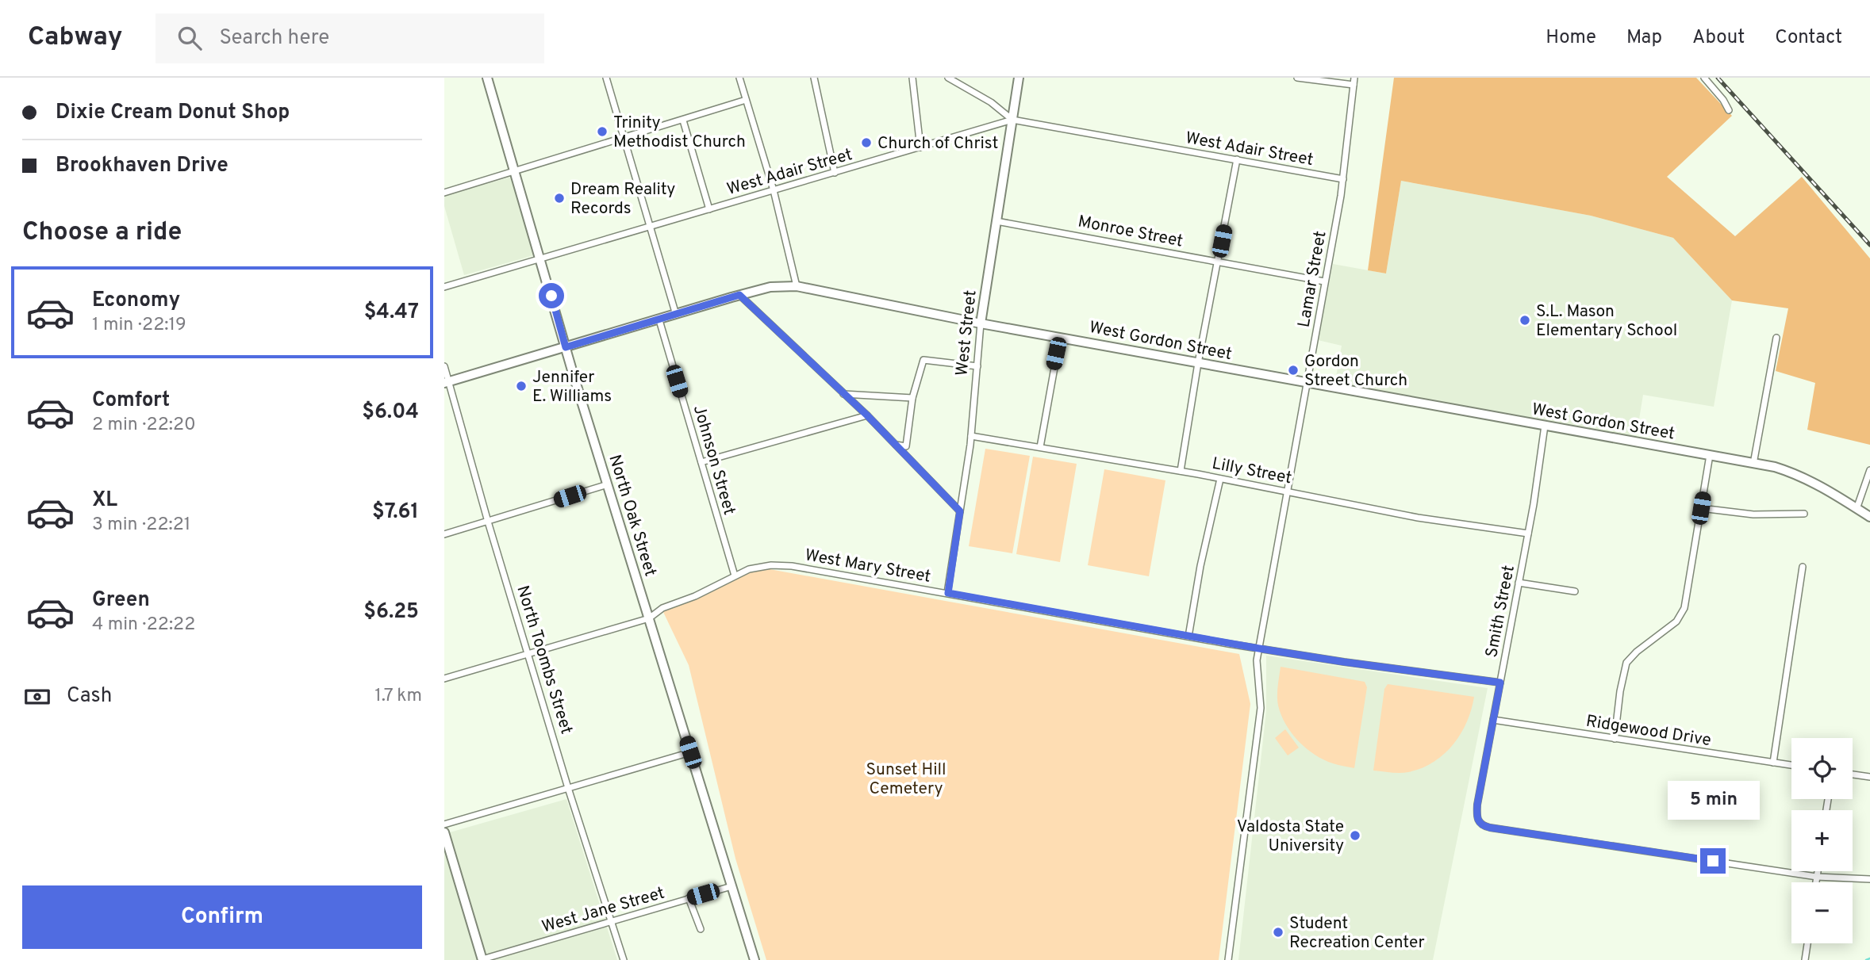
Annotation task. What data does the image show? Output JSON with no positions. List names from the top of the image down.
{
  "streets": {
    "street": [
      "West Adair Street",
      "Monroe Street",
      "Lamar Street",
      "West Street",
      "West Gordon Street",
      "Johnson Street",
      "Lilly Street",
      "North Oak Street",
      "West Mary Street",
      "Smith Street",
      "North Toombs Street",
      "Ridgewood Drive",
      "West Jane Street"
    ]
  },
  "crossings": [
    ["West Adair Street", "Lamar Street"],
    ["West Adair Street", "West Street"],
    ["West Adair Street", "North Oak Street"],
    ["Monroe Street", "Lamar Street"],
    ["Monroe Street", "West Street"],
    ["Lamar Street", "West Gordon Street"],
    ["Lamar Street", "Lilly Street"],
    ["Lamar Street", "West Mary Street"],
    ["West Street", "West Gordon Street"],
    ["West Street", "Lilly Street"],
    ["West Street", "West Mary Street"],
    ["West Gordon Street", "Johnson Street"],
    ["West Gordon Street", "North Oak Street"],
    ["West Gordon Street", "Smith Street"],
    ["West Gordon Street", "North Toombs Street"],
    ["Johnson Street", "West Mary Street"],
    ["Lilly Street", "Smith Street"],
    ["North Oak Street", "West Mary Street"],
    ["North Oak Street", "West Jane Street"],
    ["West Mary Street", "Smith Street"],
    ["West Mary Street", "North Toombs Street"],
    ["Smith Street", "Ridgewood Drive"],
    ["North Toombs Street", "West Jane Street"]
  ],
  "parks": ["Sunset Hill Cemetery"],
  "places": [
    "Trinity Methodist Church",
    "Church of Christ",
    "Dream Reality Records",
    "S.L. Mason Elementary School",
    "Gordon Street Church",
    "Jennifer E. Williams",
    "Valdosta State University",
    "Student Recreation Center"
  ],
  "page": {
    "header": "Cabway",
    "search": "Search here",
    "nav": [
      "Home",
      "Map",
      "About",
      "Contact"
    ],
    "banner": ["Dixie Cream Donut Shop", "Brookhaven Drive"],
    "heading": "Choose a ride",
    "list": [
      {
        "name": "Economy",
        "note": "1 min · 22:19",
        "value": "$4.47"
      },
      {
        "name": "Comfort",
        "note": "2 min · 22:20",
        "value": "$6.04"
      },
      {
        "name": "XL",
        "note": "3 min · 22:21",
        "value": "$7.61"
      },
      {
        "name": "Green",
        "note": "4 min · 22:22",
        "value": "$6.25"
      }
    ],
    "pay": ["Cash", "1.7 km"],
    "map_buttons": ["+", "−"],
    "bubble": "5 min",
    "buttons": "Confirm"
  }
}
